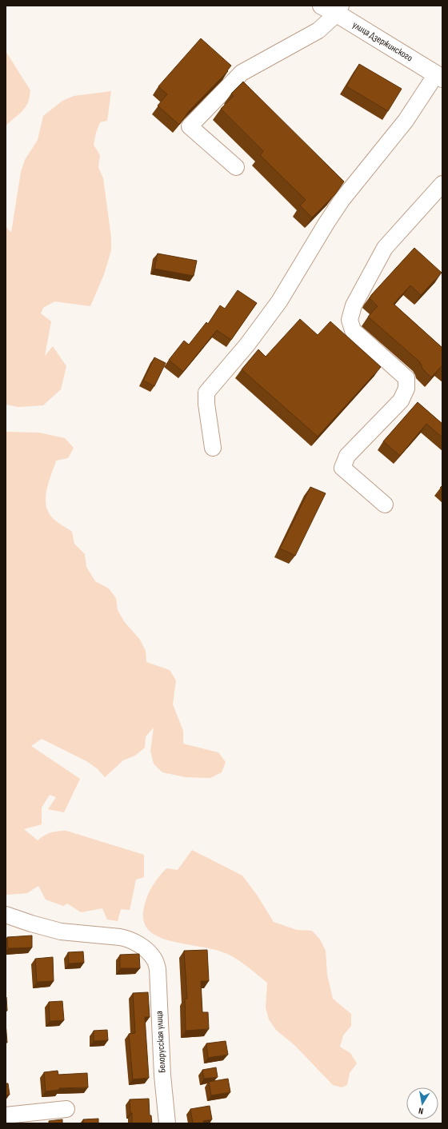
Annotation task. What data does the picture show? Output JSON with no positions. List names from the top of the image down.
{
  "streets": {
    "main road": ["улица Дзержинского"],
    "street": ["Белорусская улица"]
  },
  "north": "bottom"
}
